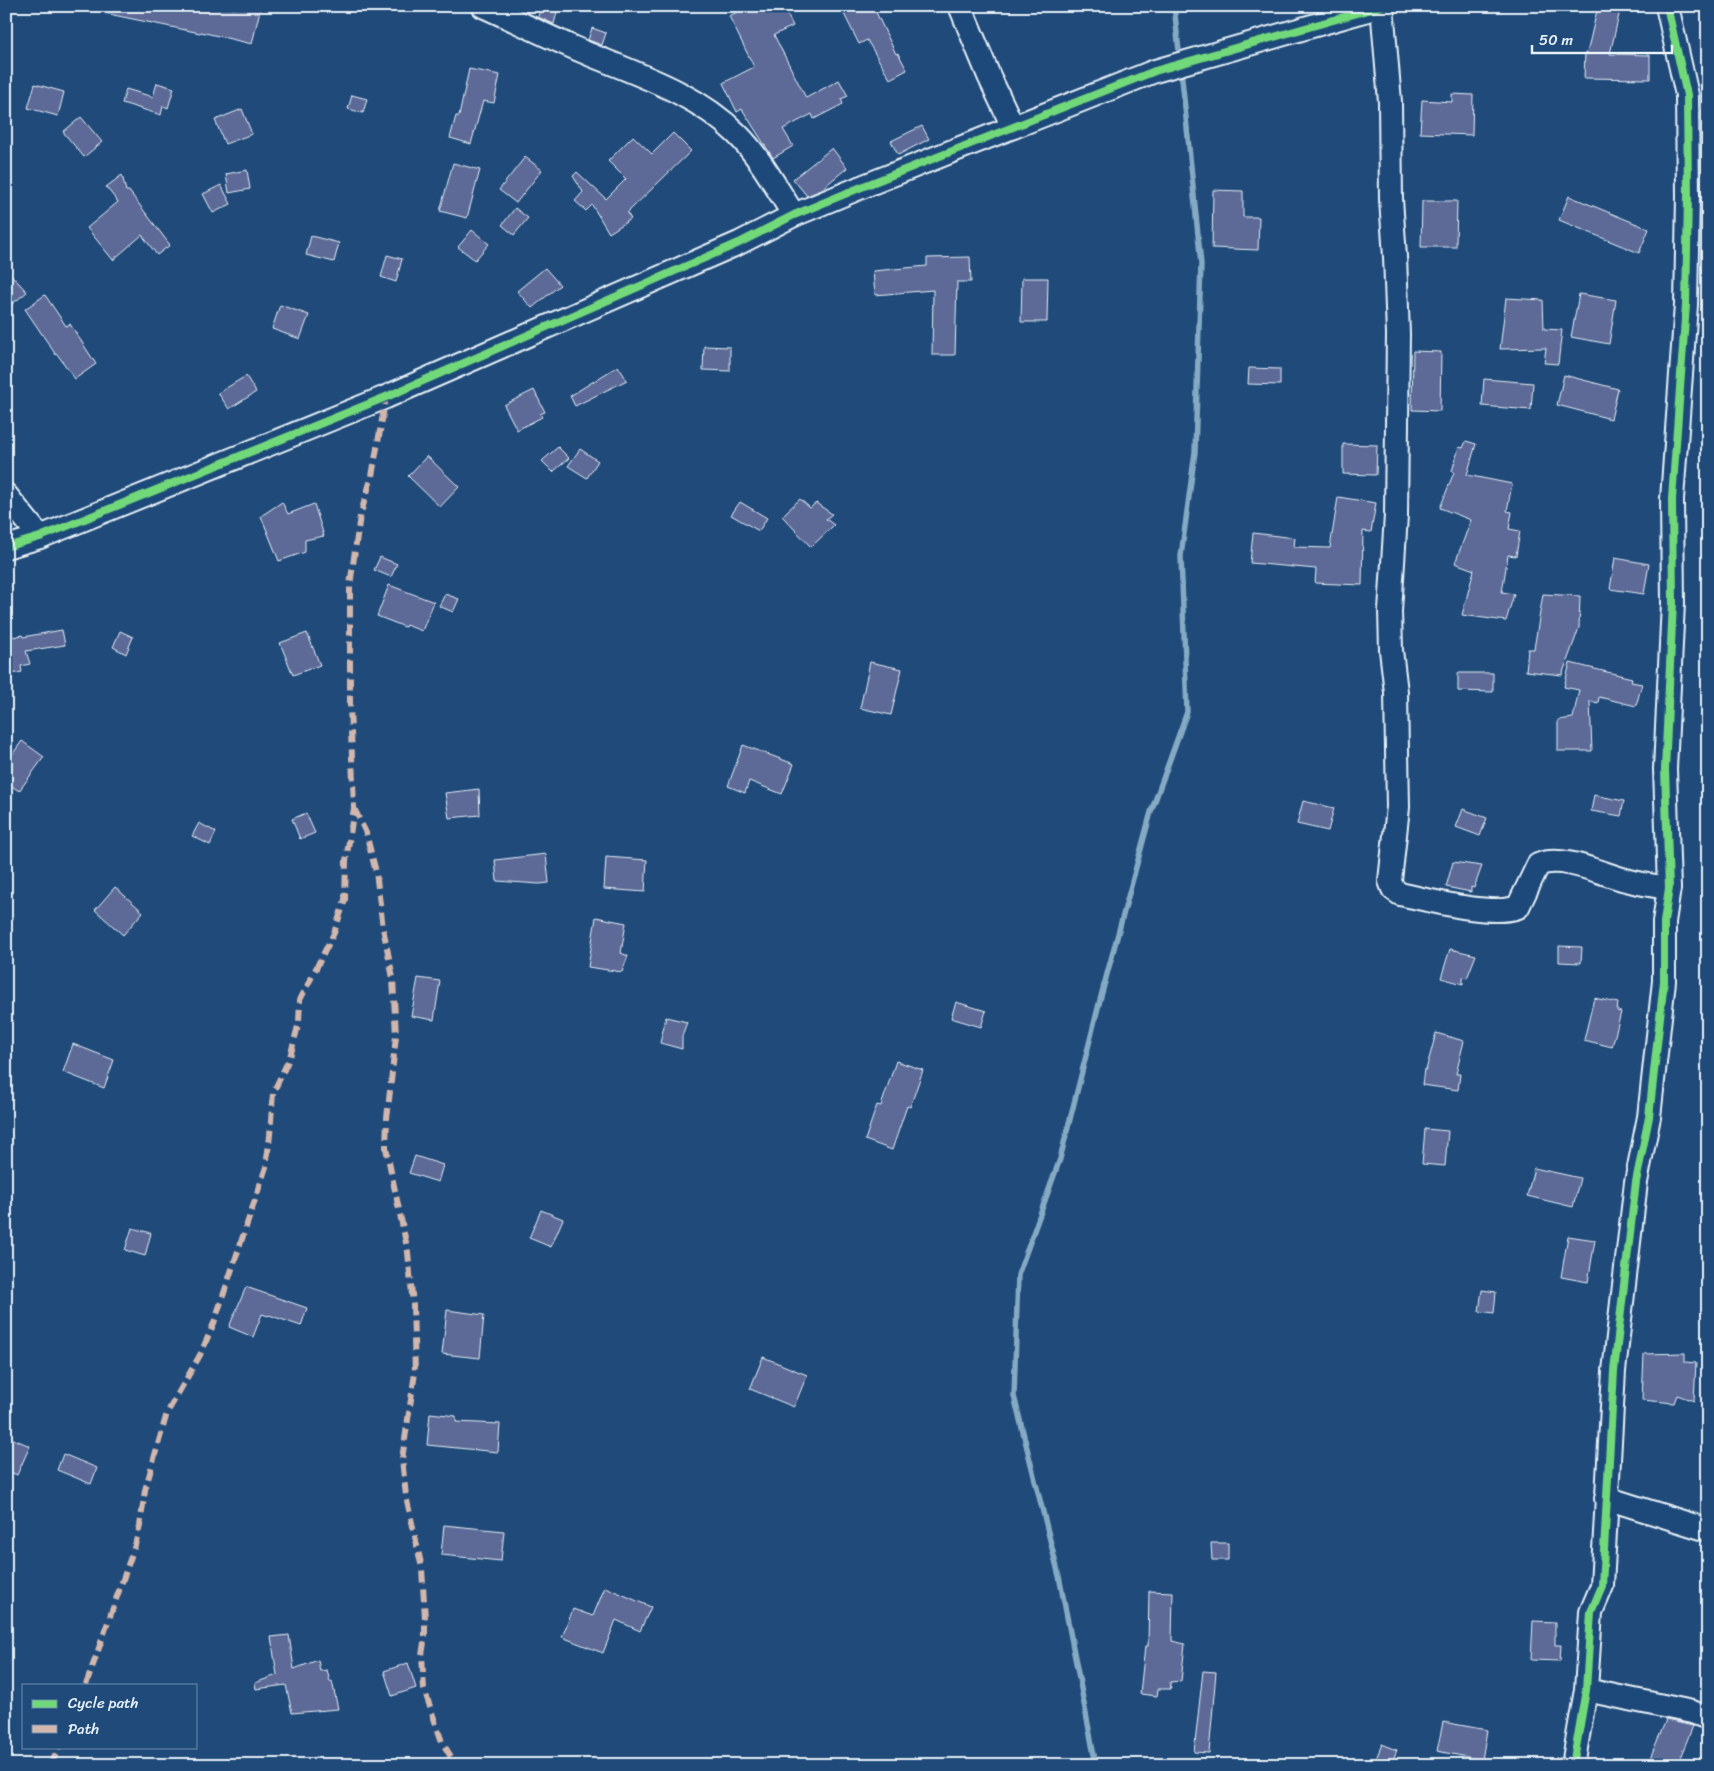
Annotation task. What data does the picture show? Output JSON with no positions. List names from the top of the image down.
{
  "legend": ["Cycle path", "Path"],
  "scale_bar": "50 m"
}
